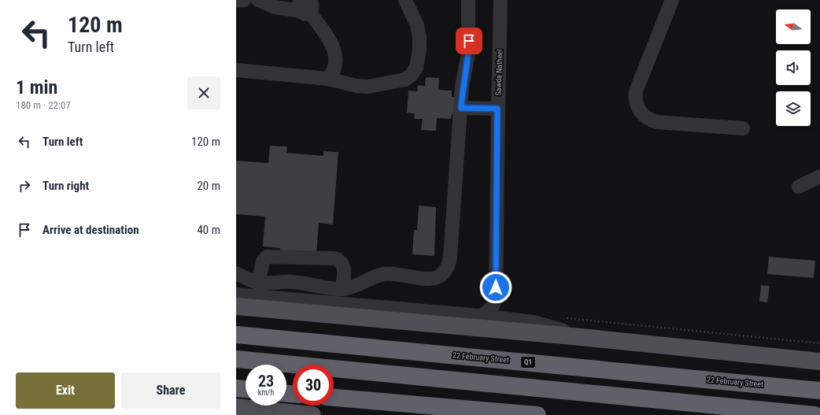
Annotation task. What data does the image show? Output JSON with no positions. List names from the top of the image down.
{
  "streets": {
    "highway": ["22 February Street", "Q1"],
    "street": ["Sawda Natheel"]
  },
  "north": "left",
  "page": {
    "turn": ["120 m", "Turn left"],
    "heading": ["1 min", "180 m · 22:07"],
    "list": [
      {
        "name": "Turn left",
        "value": "120 m"
      },
      {
        "name": "Turn right",
        "value": "20 m"
      },
      {
        "name": "Arrive at destination",
        "value": "40 m"
      }
    ],
    "speed": "23 km/h",
    "limit": "30",
    "buttons": ["Exit", "Share"]
  }
}
